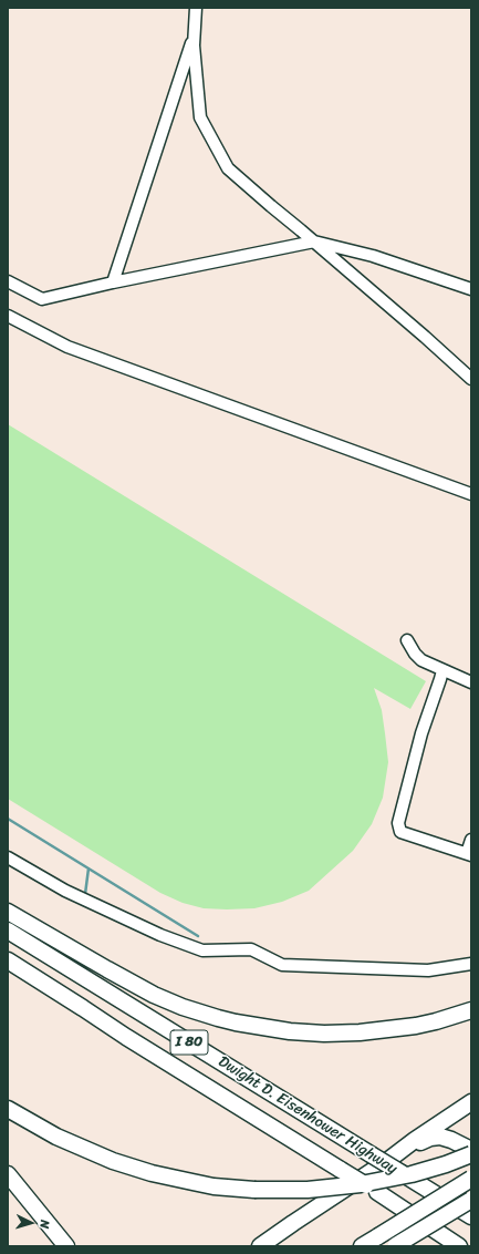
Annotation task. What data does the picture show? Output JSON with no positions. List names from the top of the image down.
{
  "streets": {
    "highway": ["I 80", "Dwight D. Eisenhower Highway"]
  },
  "north": "right"
}
